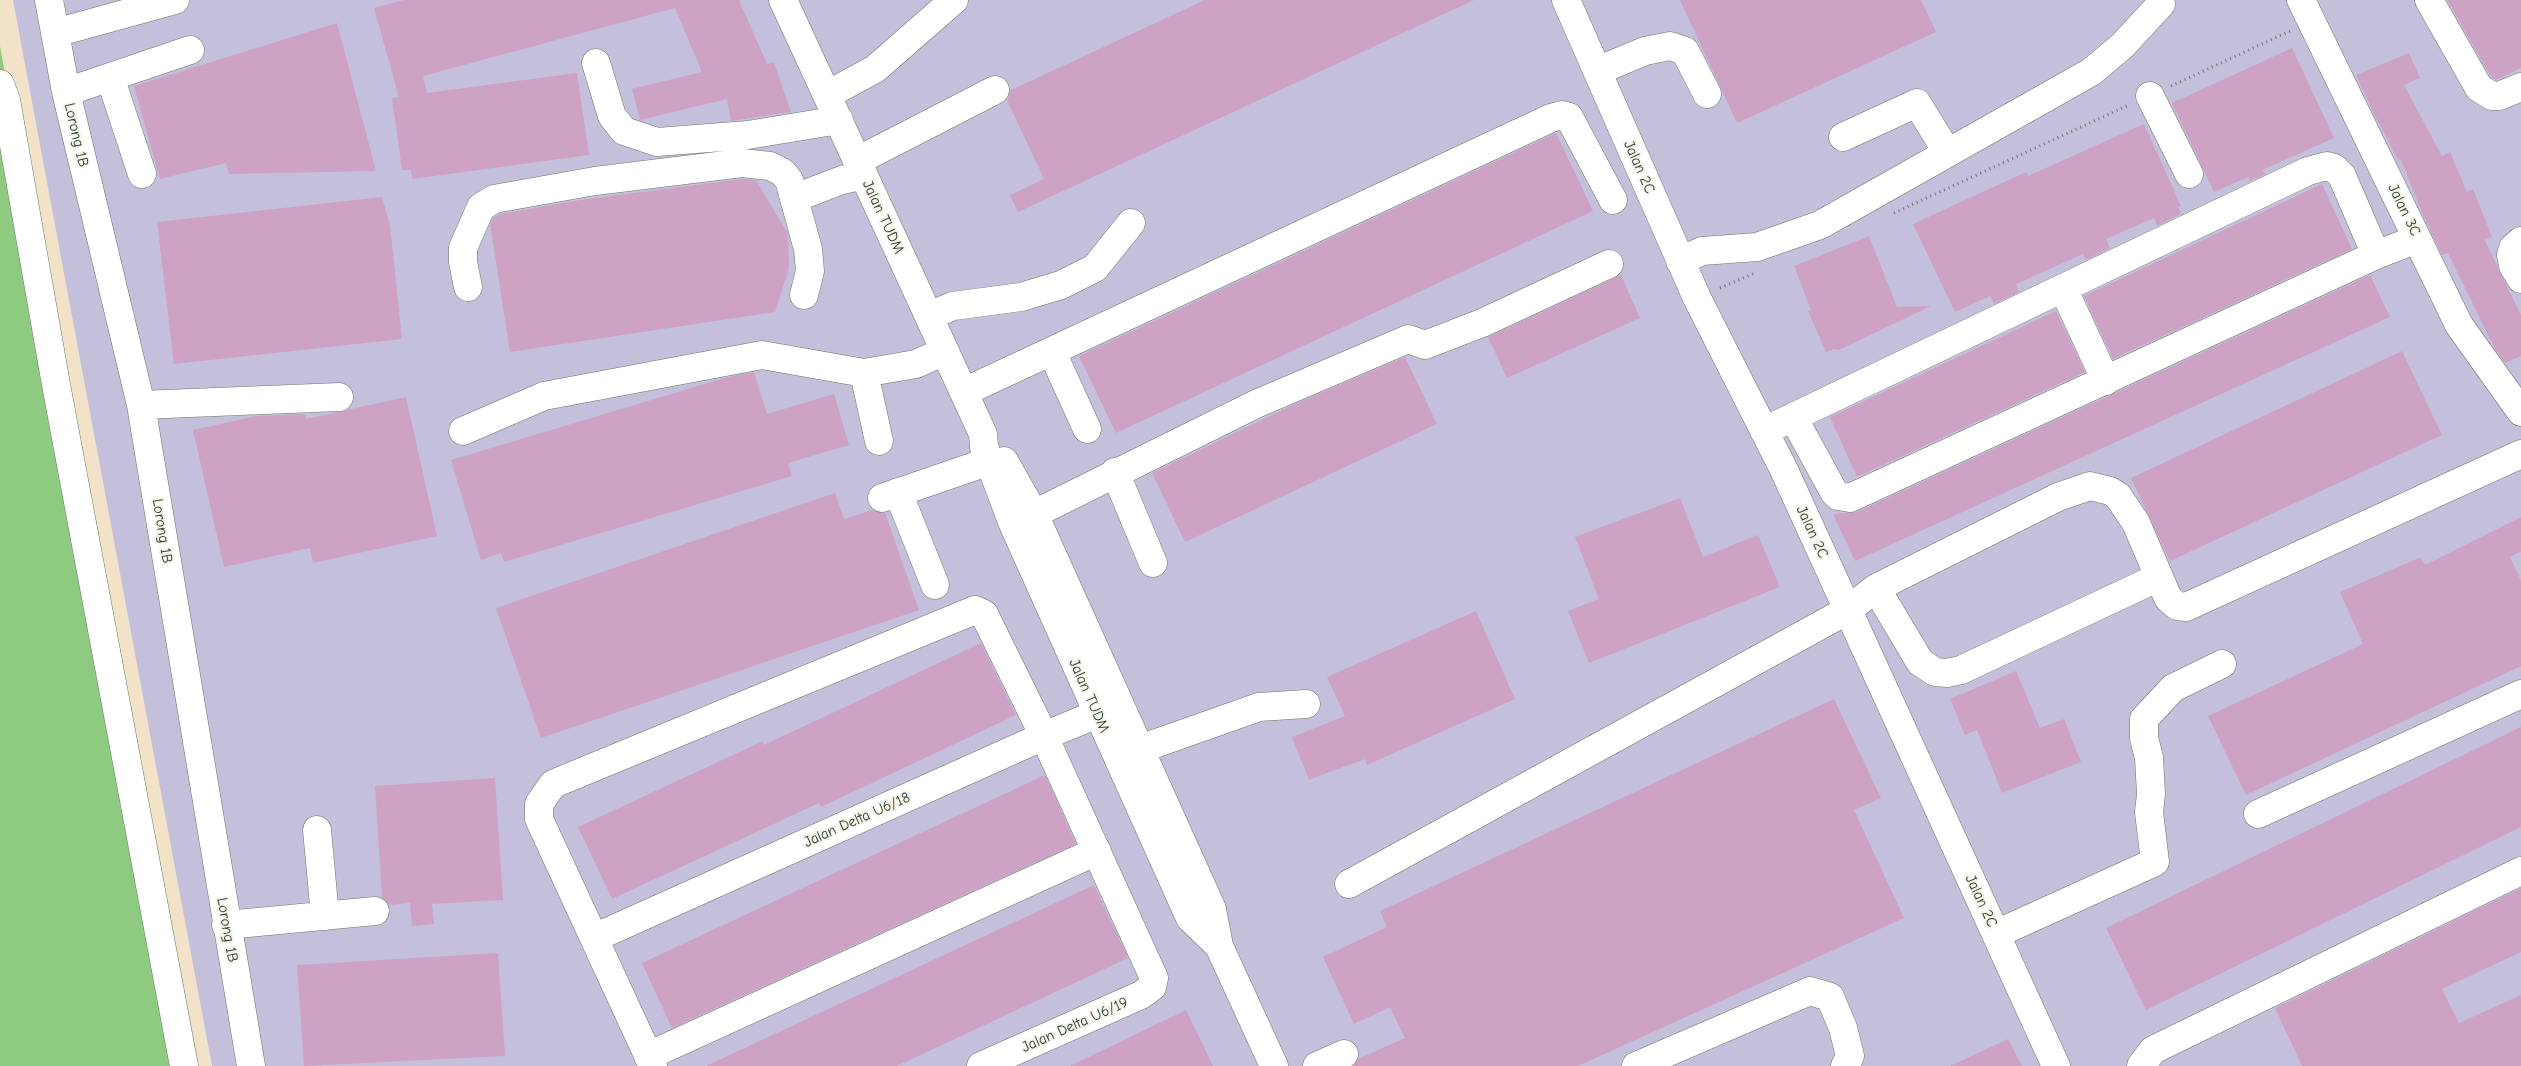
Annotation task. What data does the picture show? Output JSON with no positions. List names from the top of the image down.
{
  "streets": {
    "street": [
      "Lorong 1B",
      "Jalan 2C",
      "Jalan 3C",
      "Jalan TUDM",
      "Jalan Delta U6/18",
      "Jalan Delta U6/19"
    ]
  },
  "crossings": [
    ["Jalan TUDM", "Jalan Delta U6/18"]
  ]
}
